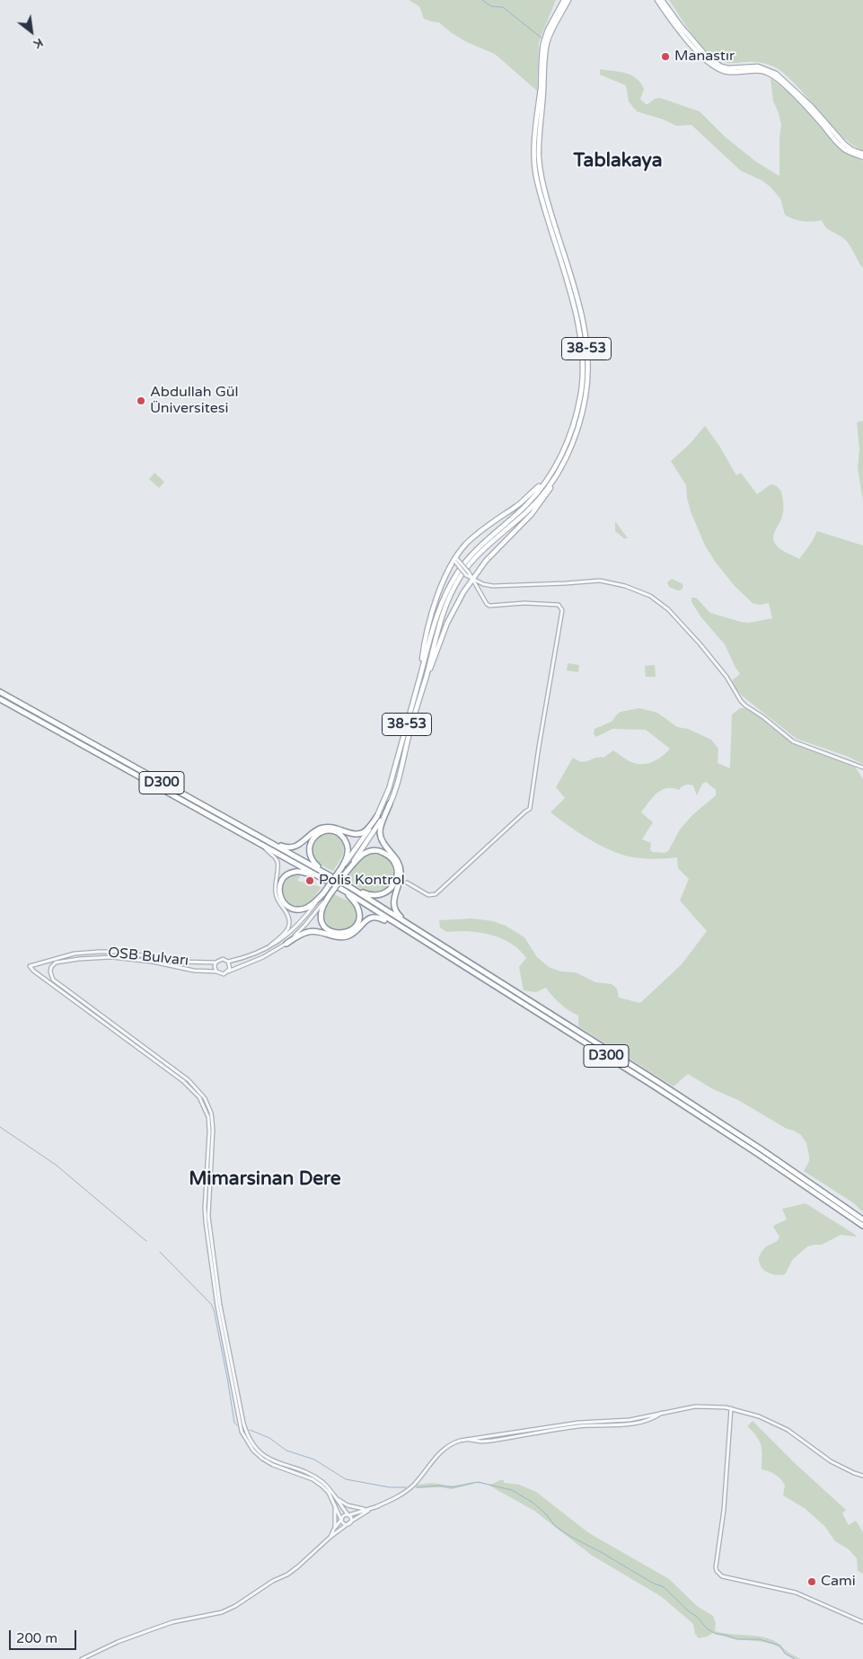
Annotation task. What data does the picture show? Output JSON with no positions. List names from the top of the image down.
{
  "streets": {
    "highway": ["D300"],
    "main road": ["38-53"],
    "street": ["OSB Bulvarı"]
  },
  "districts": ["Tablakaya", "Mimarsinan Dere"],
  "places": [
    "Manastır",
    "Abdullah Gül Üniversitesi",
    "Polis Kontrol",
    "Cami"
  ],
  "scale_bar": "200 m",
  "north": "bottom right"
}
